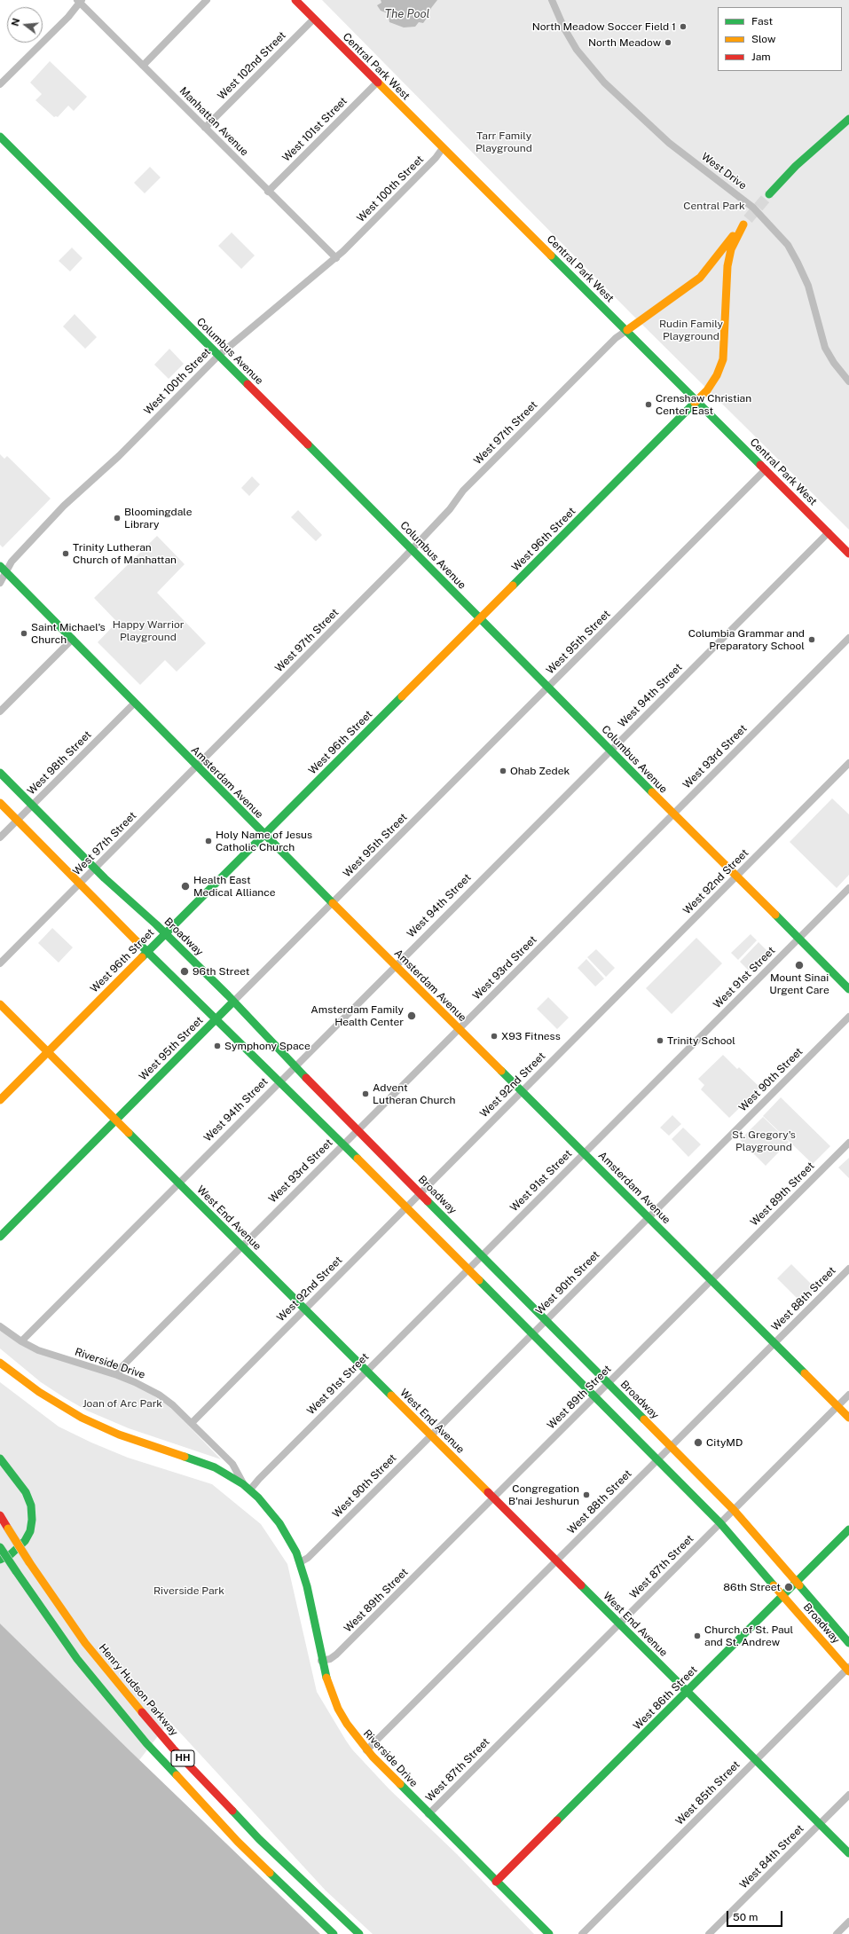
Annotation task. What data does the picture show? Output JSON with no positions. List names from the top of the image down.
{
  "streets": {
    "main road": [
      "Central Park West",
      "Columbus Avenue",
      "West 96th Street",
      "West 95th Street",
      "Amsterdam Avenue",
      "Broadway",
      "West End Avenue",
      "Riverside Drive",
      "Henry Hudson Parkway",
      "West 86th Street",
      "HH"
    ],
    "street": [
      "West 102nd Street",
      "Manhattan Avenue",
      "West 101st Street",
      "West Drive",
      "West 100th Street",
      "West 97th Street",
      "West 94th Street",
      "West 93rd Street",
      "West 98th Street",
      "West 92nd Street",
      "West 91st Street",
      "West 90th Street",
      "West 89th Street",
      "West 88th Street",
      "West 87th Street",
      "West 85th Street",
      "West 84th Street"
    ]
  },
  "crossings": [
    ["West 102nd Street", "Central Park West"],
    ["West 102nd Street", "Manhattan Avenue"],
    ["Central Park West", "West 101st Street"],
    ["Central Park West", "West 100th Street"],
    ["Central Park West", "West 97th Street"],
    ["Central Park West", "West 96th Street"],
    ["Central Park West", "West 95th Street"],
    ["Central Park West", "West 94th Street"],
    ["Manhattan Avenue", "West 101st Street"],
    ["Manhattan Avenue", "West 100th Street"],
    ["West 100th Street", "Columbus Avenue"],
    ["West 100th Street", "Amsterdam Avenue"],
    ["Columbus Avenue", "West 97th Street"],
    ["Columbus Avenue", "West 96th Street"],
    ["Columbus Avenue", "West 95th Street"],
    ["Columbus Avenue", "West 94th Street"],
    ["Columbus Avenue", "West 93rd Street"],
    ["Columbus Avenue", "West 92nd Street"],
    ["Columbus Avenue", "West 91st Street"],
    ["West 97th Street", "West 96th Street"],
    ["West 97th Street", "Amsterdam Avenue"],
    ["West 97th Street", "Broadway"],
    ["West 96th Street", "Amsterdam Avenue"],
    ["West 96th Street", "Broadway"],
    ["West 96th Street", "West End Avenue"],
    ["West 95th Street", "Amsterdam Avenue"],
    ["West 95th Street", "Broadway"],
    ["West 95th Street", "West End Avenue"],
    ["West 94th Street", "Amsterdam Avenue"],
    ["West 94th Street", "Broadway"],
    ["West 94th Street", "West End Avenue"],
    ["West 94th Street", "Riverside Drive"],
    ["West 93rd Street", "Amsterdam Avenue"],
    ["West 93rd Street", "Broadway"],
    ["West 93rd Street", "West End Avenue"],
    ["West 93rd Street", "Riverside Drive"],
    ["West 98th Street", "Amsterdam Avenue"],
    ["West 98th Street", "Broadway"],
    ["Amsterdam Avenue", "West 92nd Street"],
    ["Amsterdam Avenue", "West 91st Street"],
    ["Amsterdam Avenue", "West 90th Street"],
    ["Amsterdam Avenue", "West 89th Street"],
    ["Amsterdam Avenue", "West 88th Street"],
    ["Amsterdam Avenue", "West 87th Street"],
    ["West 92nd Street", "Broadway"],
    ["West 92nd Street", "West End Avenue"],
    ["West 92nd Street", "Riverside Drive"],
    ["Broadway", "West 91st Street"],
    ["Broadway", "West 90th Street"],
    ["Broadway", "West 89th Street"],
    ["Broadway", "West 88th Street"],
    ["Broadway", "West 87th Street"],
    ["Broadway", "West 86th Street"],
    ["Broadway", "West 85th Street"],
    ["West 91st Street", "West End Avenue"],
    ["West 91st Street", "Riverside Drive"],
    ["West 90th Street", "West End Avenue"],
    ["West 90th Street", "Riverside Drive"],
    ["West 89th Street", "West End Avenue"],
    ["West 89th Street", "Riverside Drive"],
    ["West End Avenue", "West 88th Street"],
    ["West End Avenue", "West 87th Street"],
    ["West End Avenue", "West 86th Street"],
    ["West End Avenue", "West 85th Street"],
    ["West End Avenue", "West 84th Street"],
    ["West 88th Street", "Riverside Drive"],
    ["Riverside Drive", "West 87th Street"],
    ["Riverside Drive", "West 86th Street"]
  ],
  "water": ["The Pool"],
  "parks": [
    "Tarr Family Playground",
    "Central Park",
    "Rudin Family Playground",
    "Happy Warrior Playground",
    "St. Gregory's Playground",
    "Joan of Arc Park",
    "Riverside Park"
  ],
  "places": [
    "North Meadow Soccer Field 1",
    "North Meadow",
    "Crenshaw Christian Center East",
    "Bloomingdale Library",
    "Trinity Lutheran Church of Manhattan",
    "Saint Michael's Church",
    "Columbia Grammar and Preparatory School",
    "Ohab Zedek",
    "Holy Name of Jesus Catholic Church",
    "Health East Medical Alliance",
    "Mount Sinai Urgent Care",
    "96th Street",
    "Amsterdam Family Health Center",
    "X93 Fitness",
    "Trinity School",
    "Symphony Space",
    "Advent Lutheran Church",
    "CityMD",
    "Congregation B'nai Jeshurun",
    "86th Street",
    "Church of St. Paul and St. Andrew"
  ],
  "legend": ["Fast", "Slow", "Jam"],
  "scale_bar": "50 m",
  "north": "left"
}
